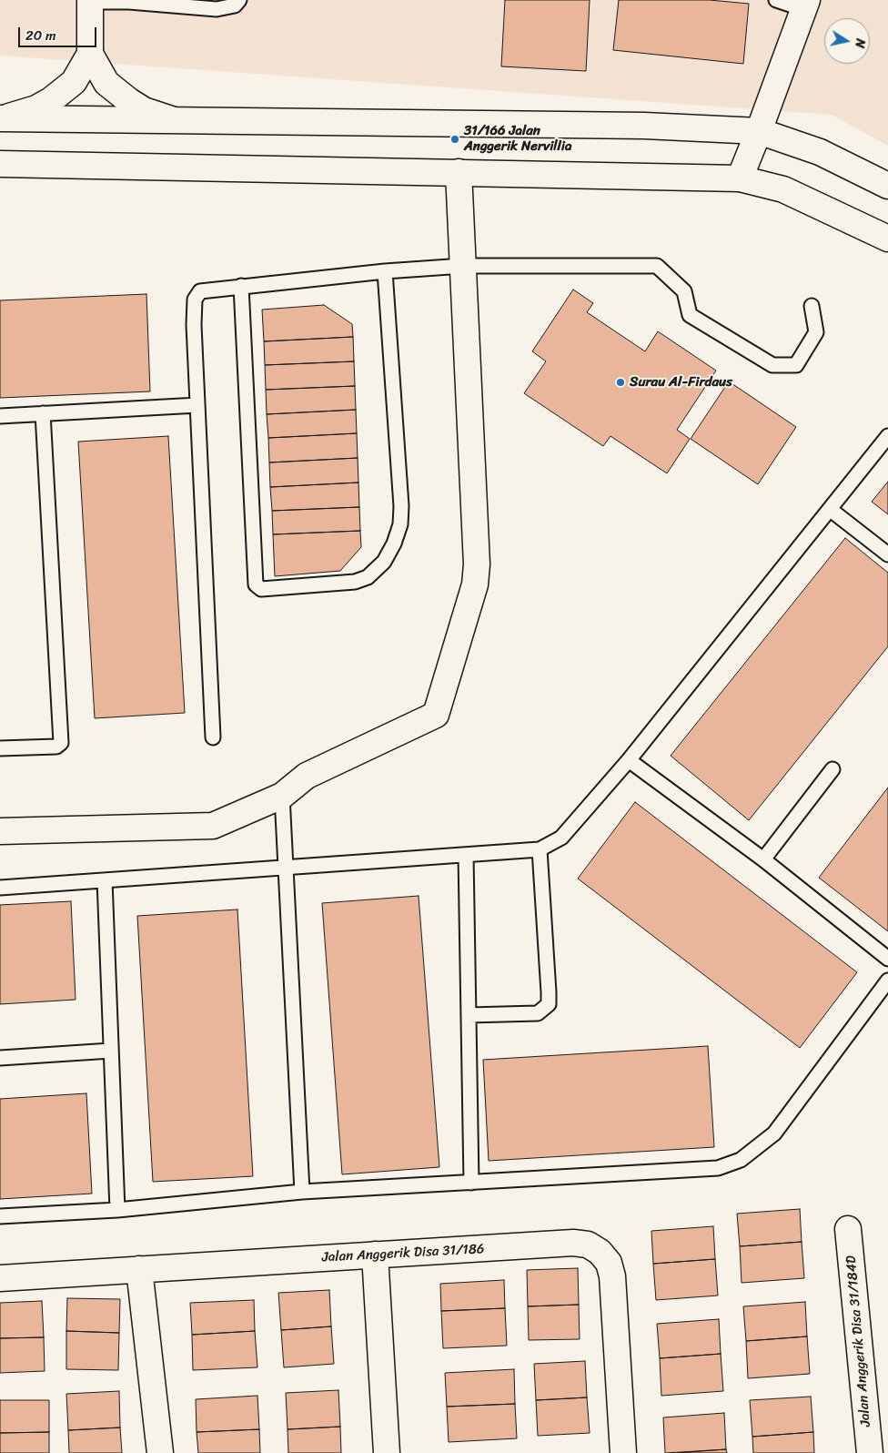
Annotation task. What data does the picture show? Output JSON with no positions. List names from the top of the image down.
{
  "streets": {
    "street": ["Jalan Anggerik Disa 31/186", "Jalan Anggerik Disa 31/184D"]
  },
  "places": ["31/166 Jalan Anggerik Nervillia", "Surau Al-Firdaus"],
  "scale_bar": "20 m",
  "north": "right"
}
